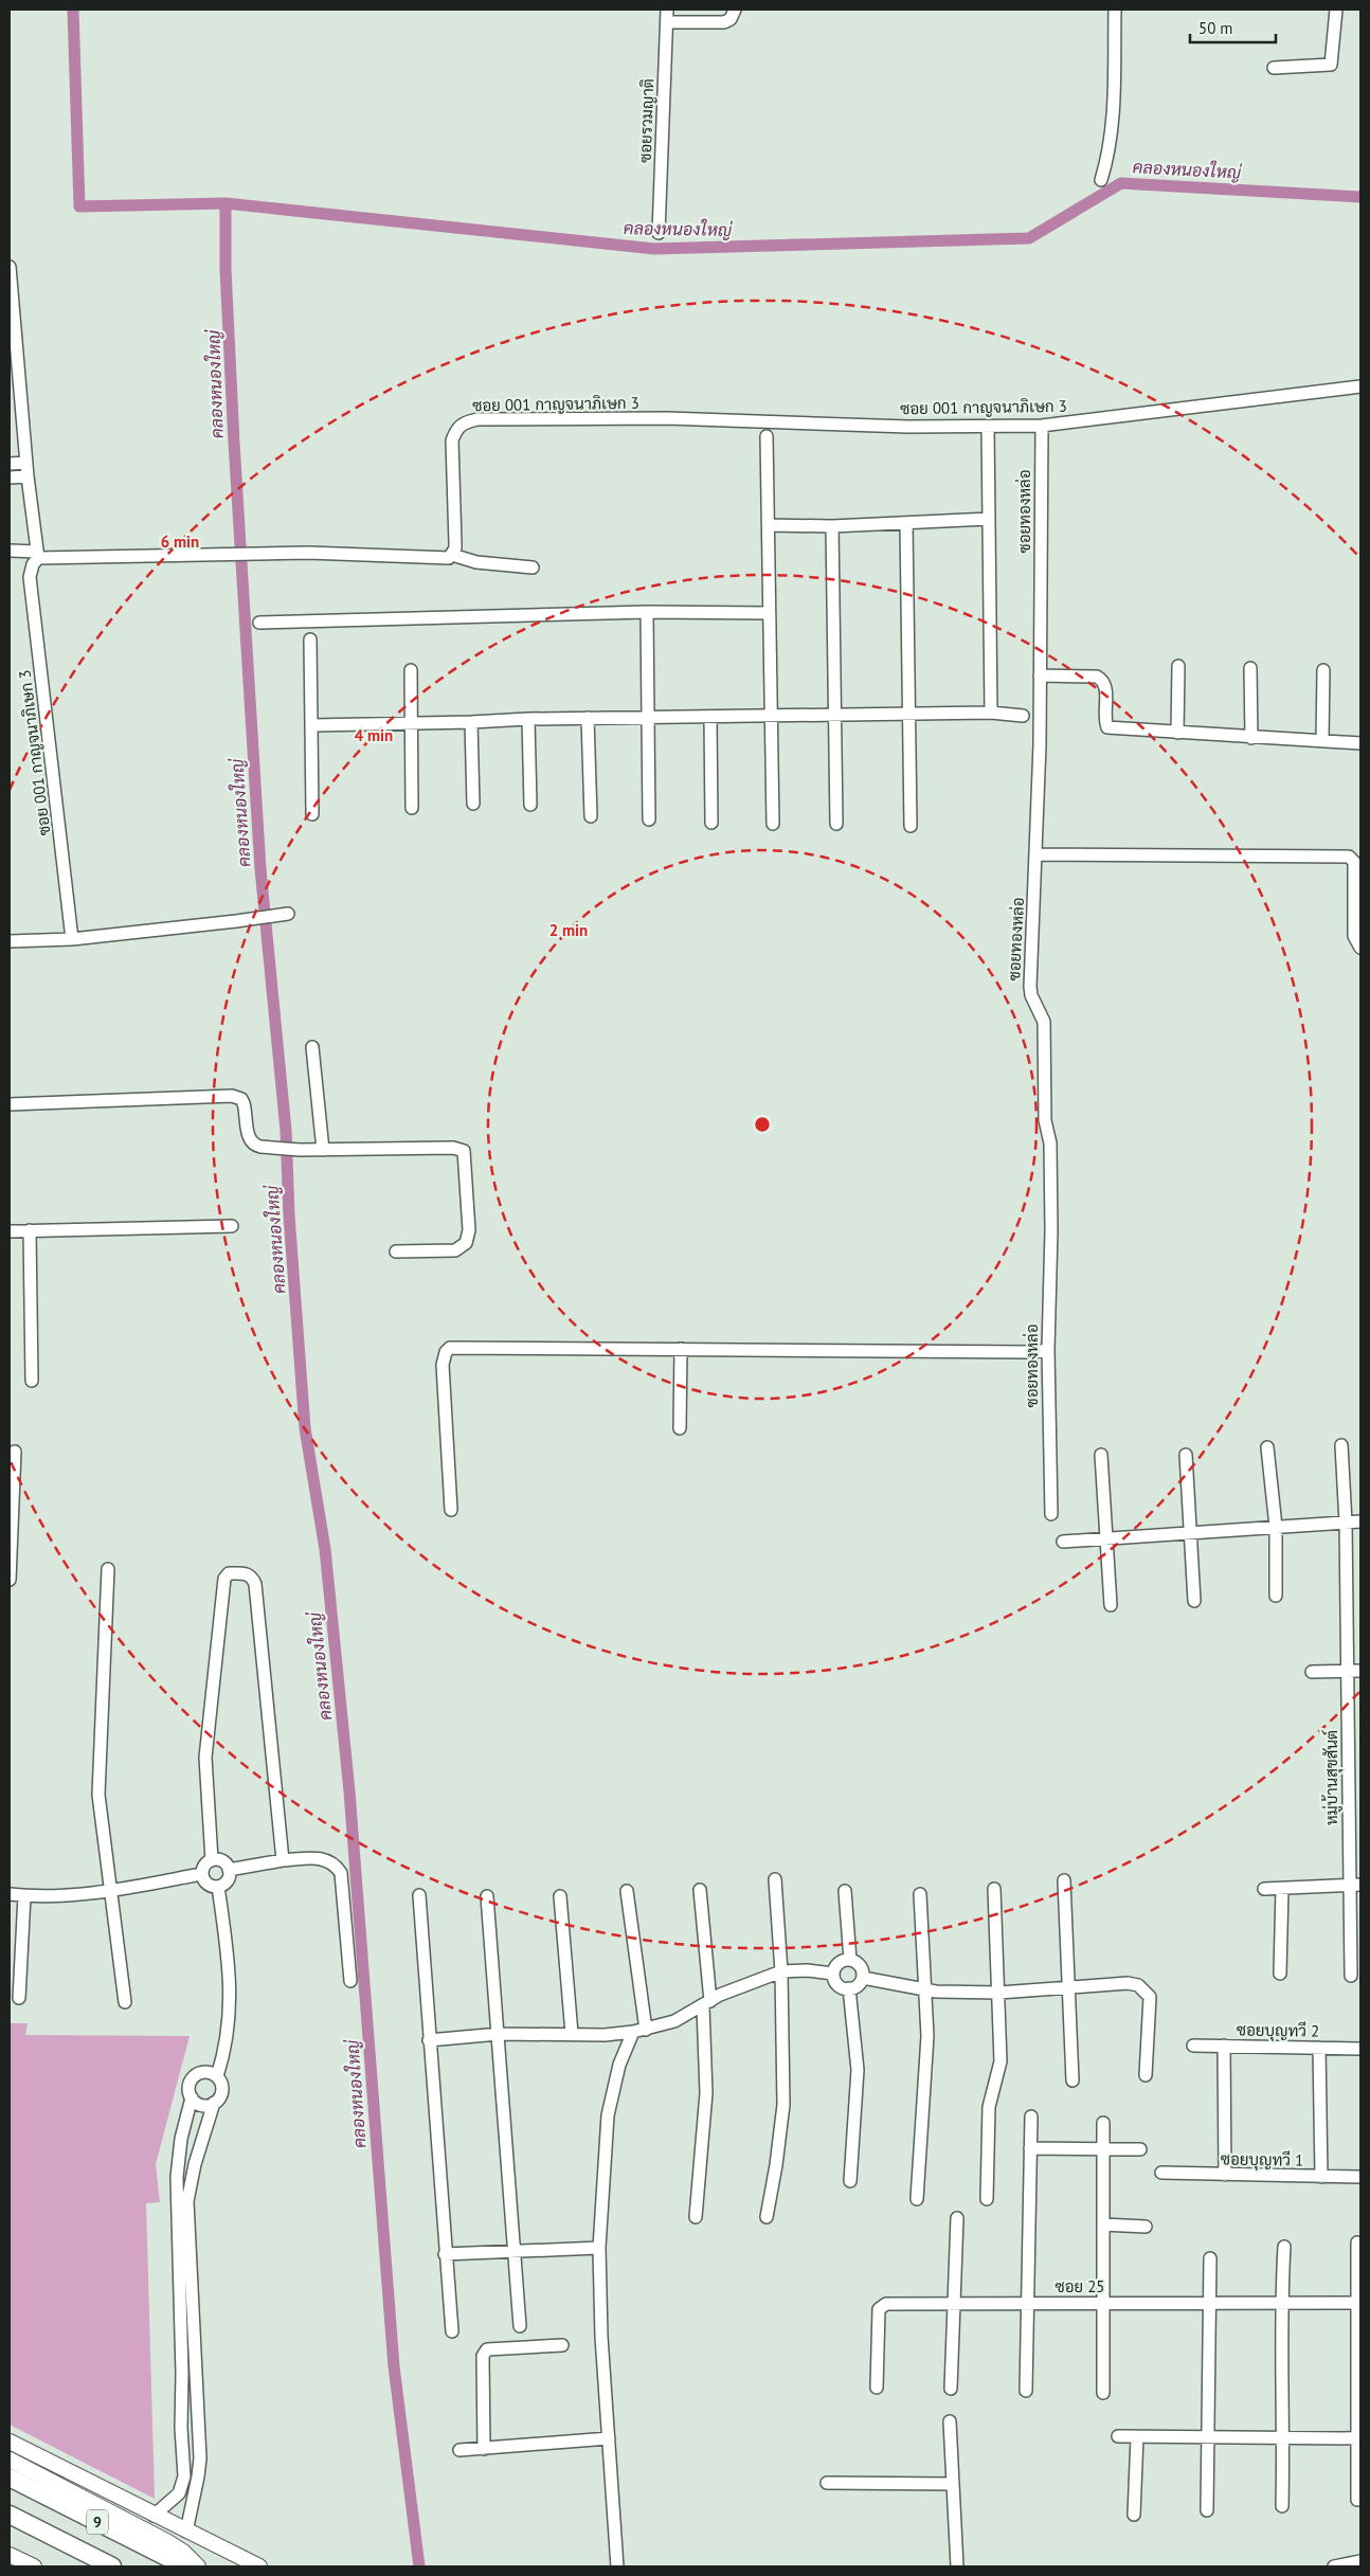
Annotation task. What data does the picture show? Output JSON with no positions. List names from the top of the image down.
{
  "streets": {
    "highway": ["9"],
    "street": [
      "ซอยรวมญาติ",
      "ซอย 001 กาญจนาภิเษก 3",
      "ซอยทองหล่อ",
      "หมู่บ้านสุขสันต์",
      "ซอยบุญทวี 2",
      "ซอยบุญทวี 1",
      "ซอย 25"
    ]
  },
  "crossings": [
    ["ซอย 001 กาญจนาภิเษก 3", "ซอยทองหล่อ"]
  ],
  "water": ["คลองหนองใหญ่"],
  "scale_bar": "50 m",
  "rings": ["6 min", "4 min", "2 min"]
}
